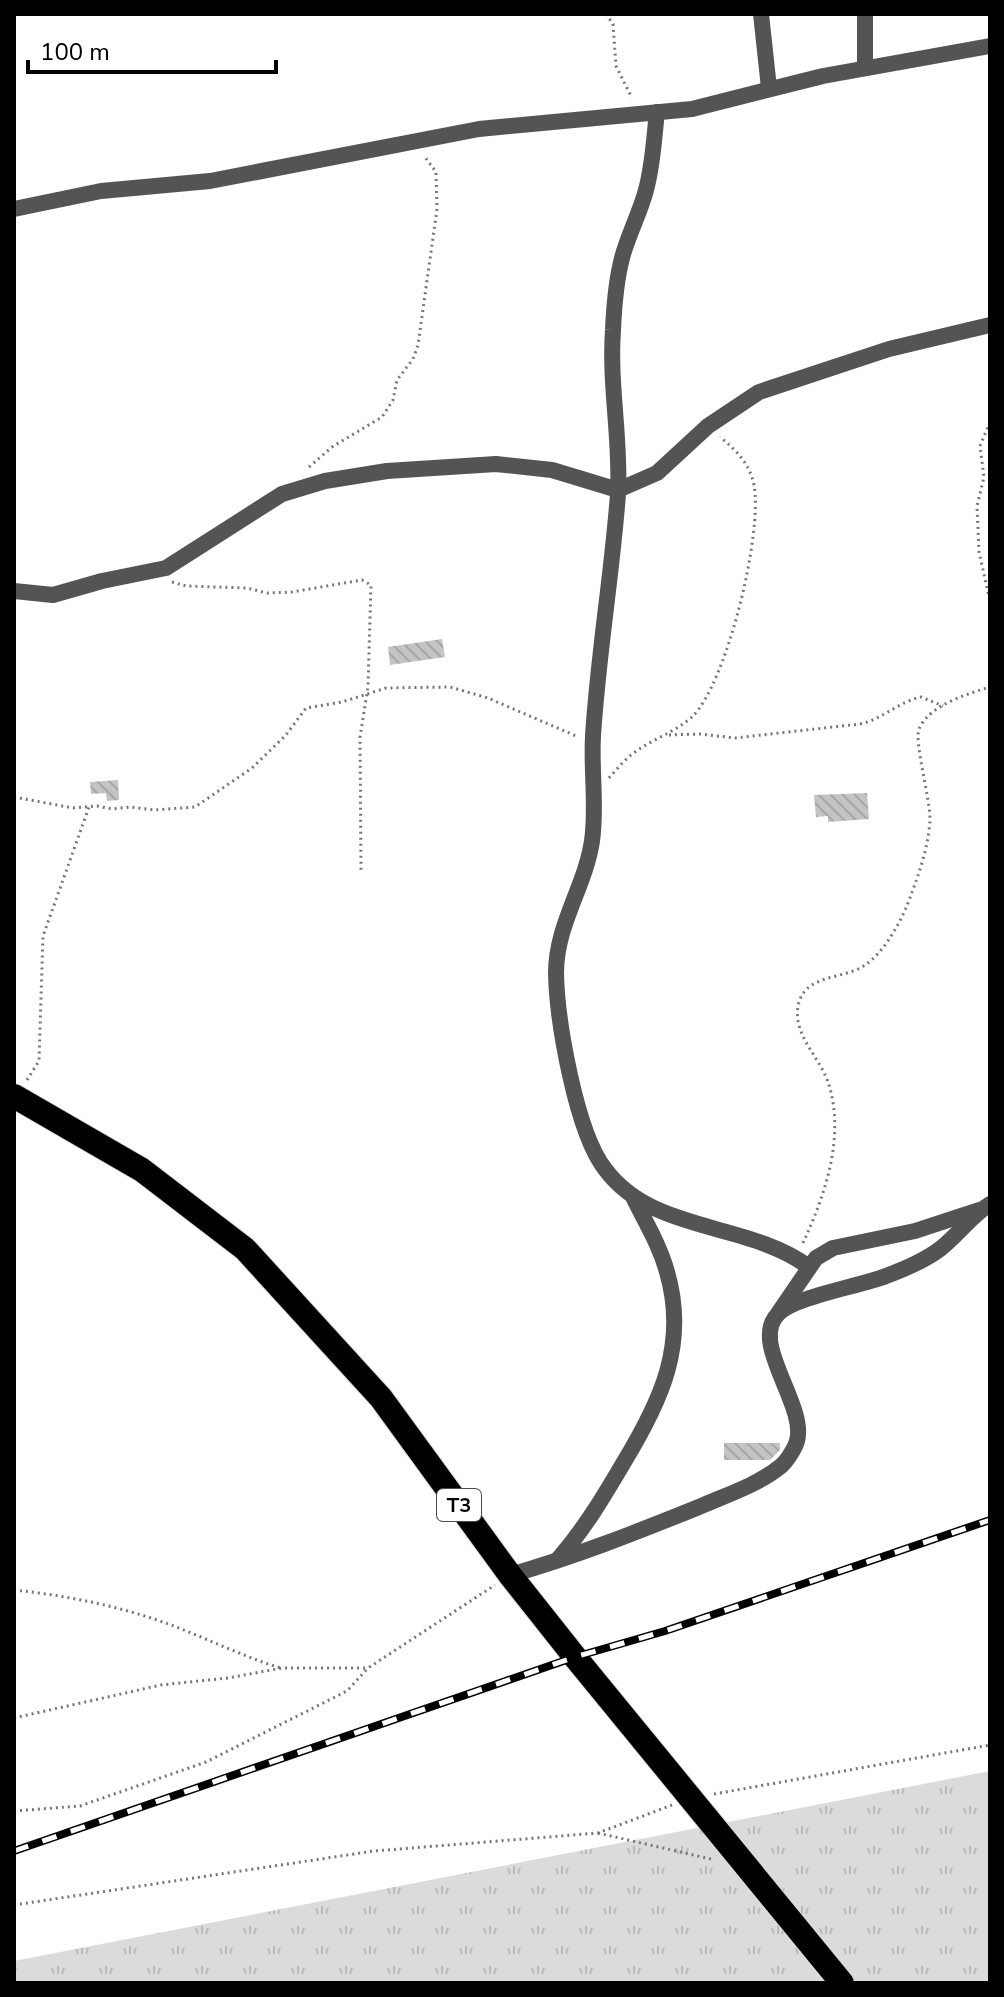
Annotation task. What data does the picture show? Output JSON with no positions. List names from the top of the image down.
{
  "streets": {
    "highway": ["T3"]
  },
  "scale_bar": "100 m"
}
